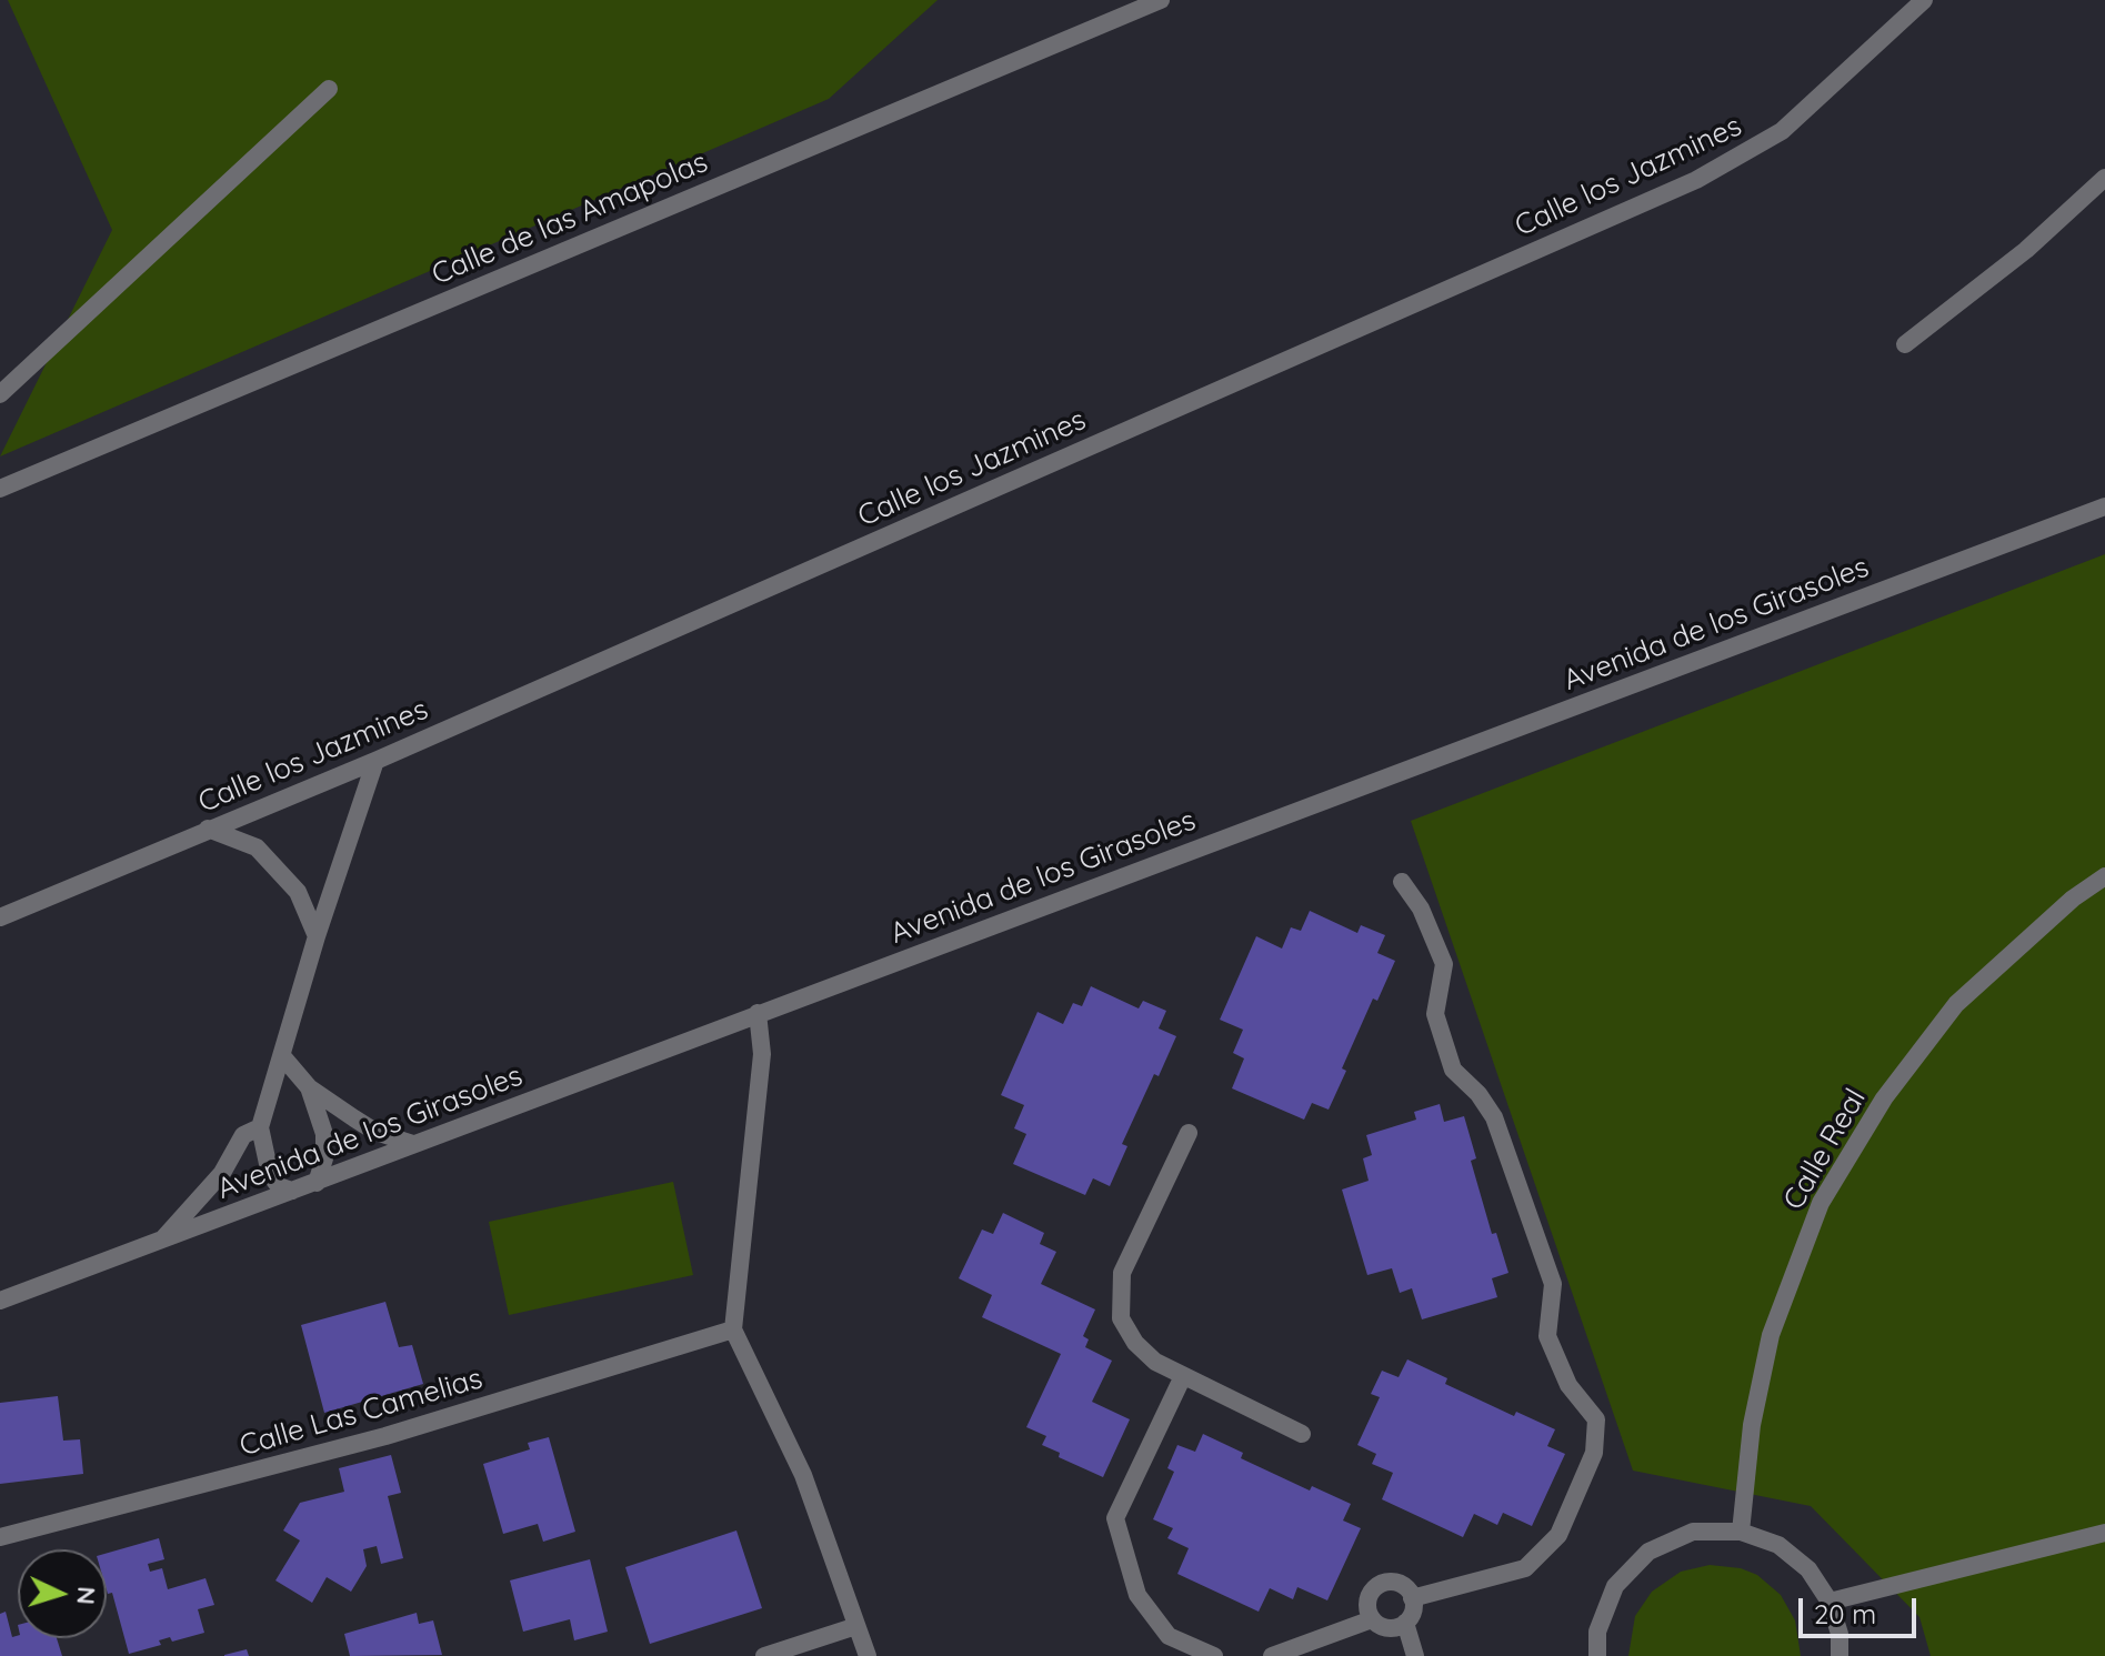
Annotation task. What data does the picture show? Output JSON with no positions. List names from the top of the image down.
{
  "streets": {
    "street": [
      "Calle los Jazmines",
      "Calle de las Amapolas",
      "Avenida de los Girasoles",
      "Calle Real",
      "Calle Las Camelias"
    ]
  },
  "scale_bar": "20 m",
  "north": "right"
}
